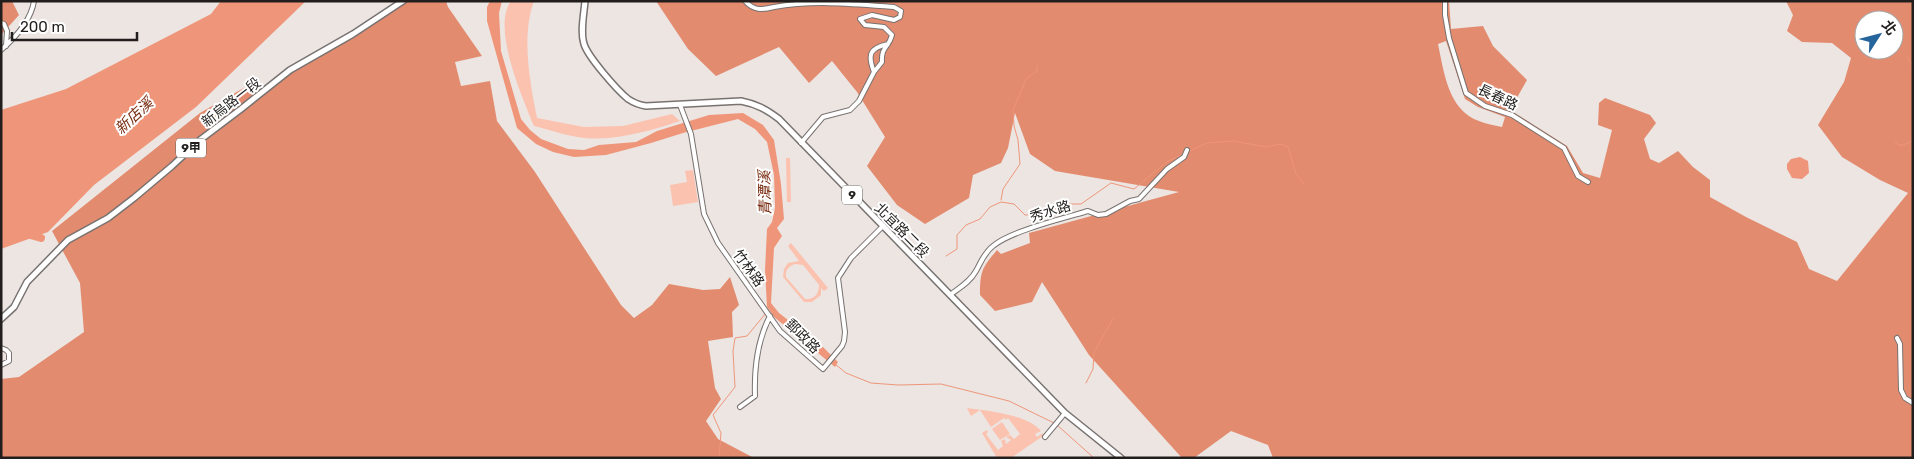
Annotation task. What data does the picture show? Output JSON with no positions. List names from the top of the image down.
{
  "streets": {
    "main road": [
      "新烏路一段",
      "9甲",
      "9",
      "北宜路二段"
    ],
    "street": [
      "長春路",
      "秀水路",
      "竹林路",
      "郵政路"
    ]
  },
  "crossings": [
    ["秀水路", "北宜路二段"],
    ["北宜路二段", "竹林路"],
    ["北宜路二段", "郵政路"],
    ["竹林路", "郵政路"]
  ],
  "water": ["新店溪", "青潭溪"],
  "scale_bar": "200 m",
  "north": "top right"
}
